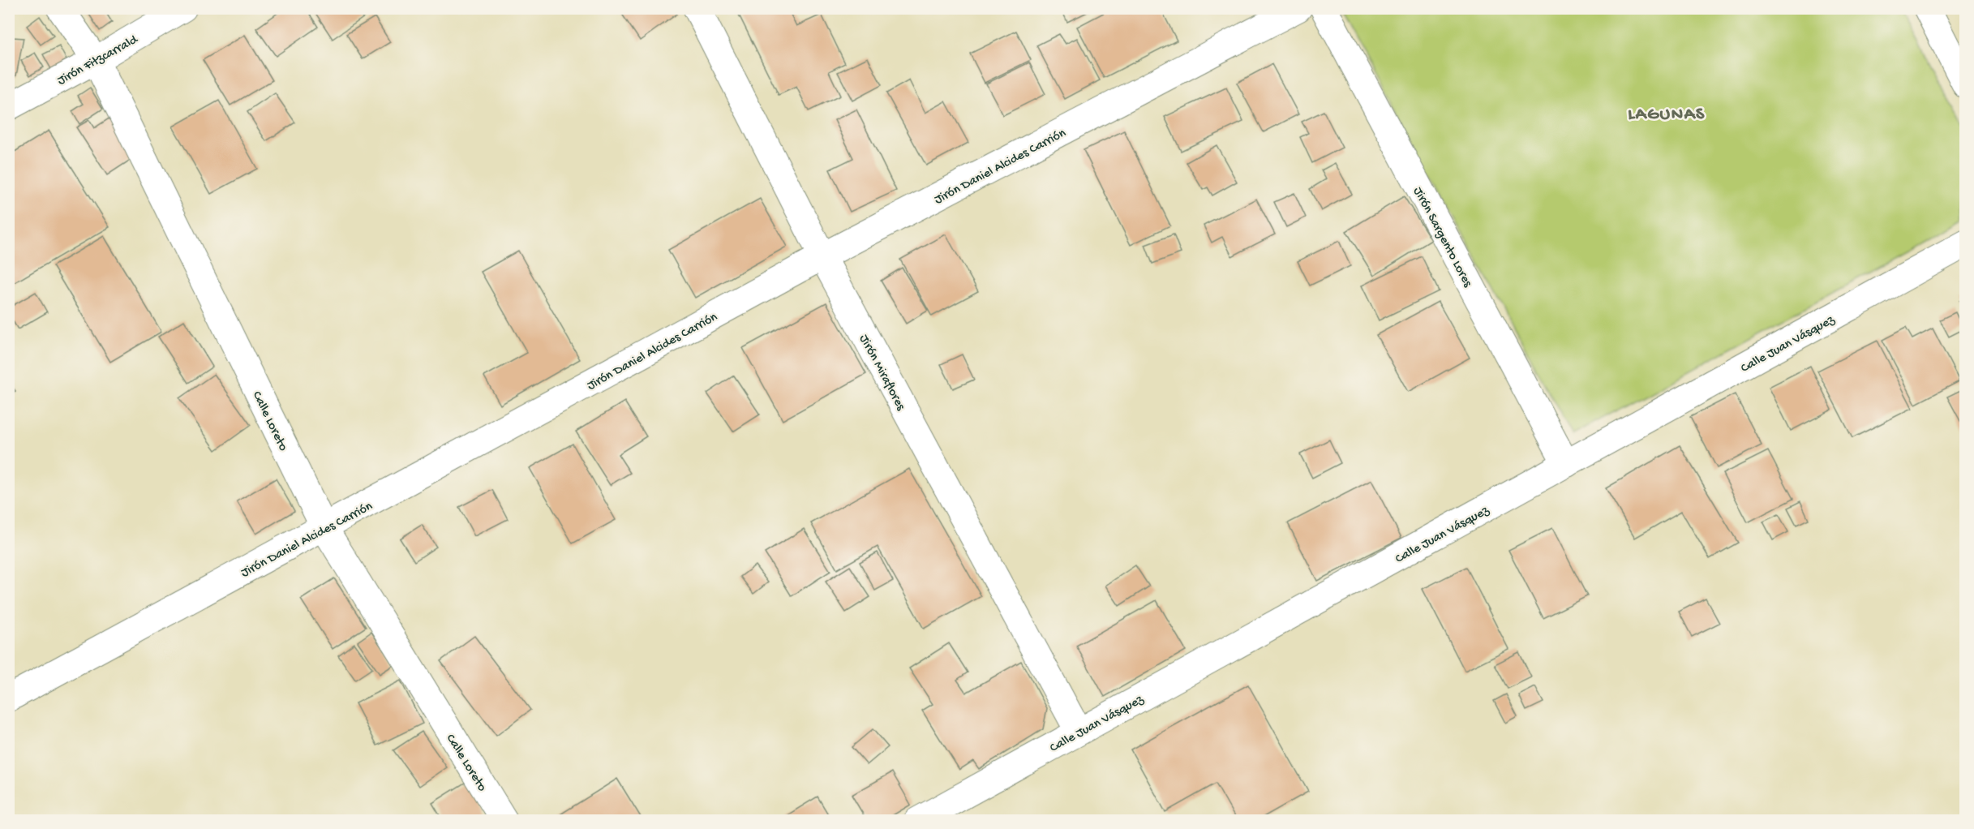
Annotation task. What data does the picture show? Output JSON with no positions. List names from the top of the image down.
{
  "streets": {
    "street": [
      "Jirón Fitzcarrald",
      "Jirón Daniel Alcides Carrión",
      "Jirón Sargento Lores",
      "Calle Juan Vásquez",
      "Jirón Miraflores",
      "Calle Loreto"
    ]
  },
  "crossings": [
    ["Jirón Fitzcarrald", "Calle Loreto"],
    ["Jirón Daniel Alcides Carrión", "Jirón Miraflores"],
    ["Jirón Daniel Alcides Carrión", "Calle Loreto"],
    ["Jirón Sargento Lores", "Calle Juan Vásquez"],
    ["Calle Juan Vásquez", "Jirón Miraflores"]
  ],
  "districts": ["LAGUNAS"]
}
